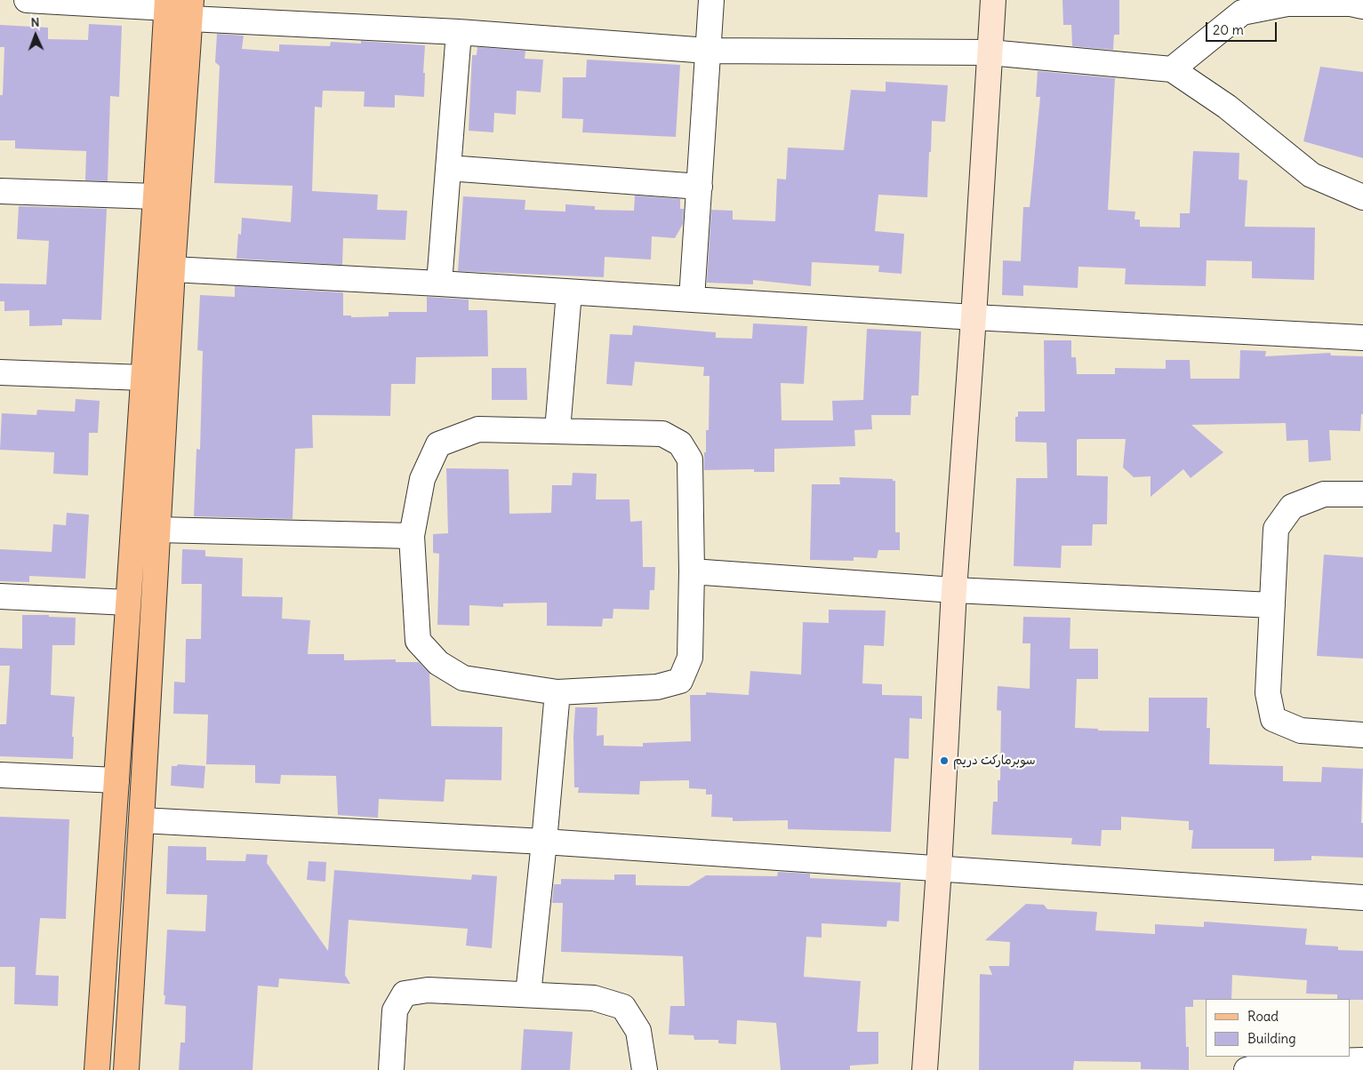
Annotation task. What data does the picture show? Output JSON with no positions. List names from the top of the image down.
{
  "places": ["سوبرماركت دريم"],
  "legend": ["Road", "Building"],
  "scale_bar": "20 m",
  "north": "top"
}
